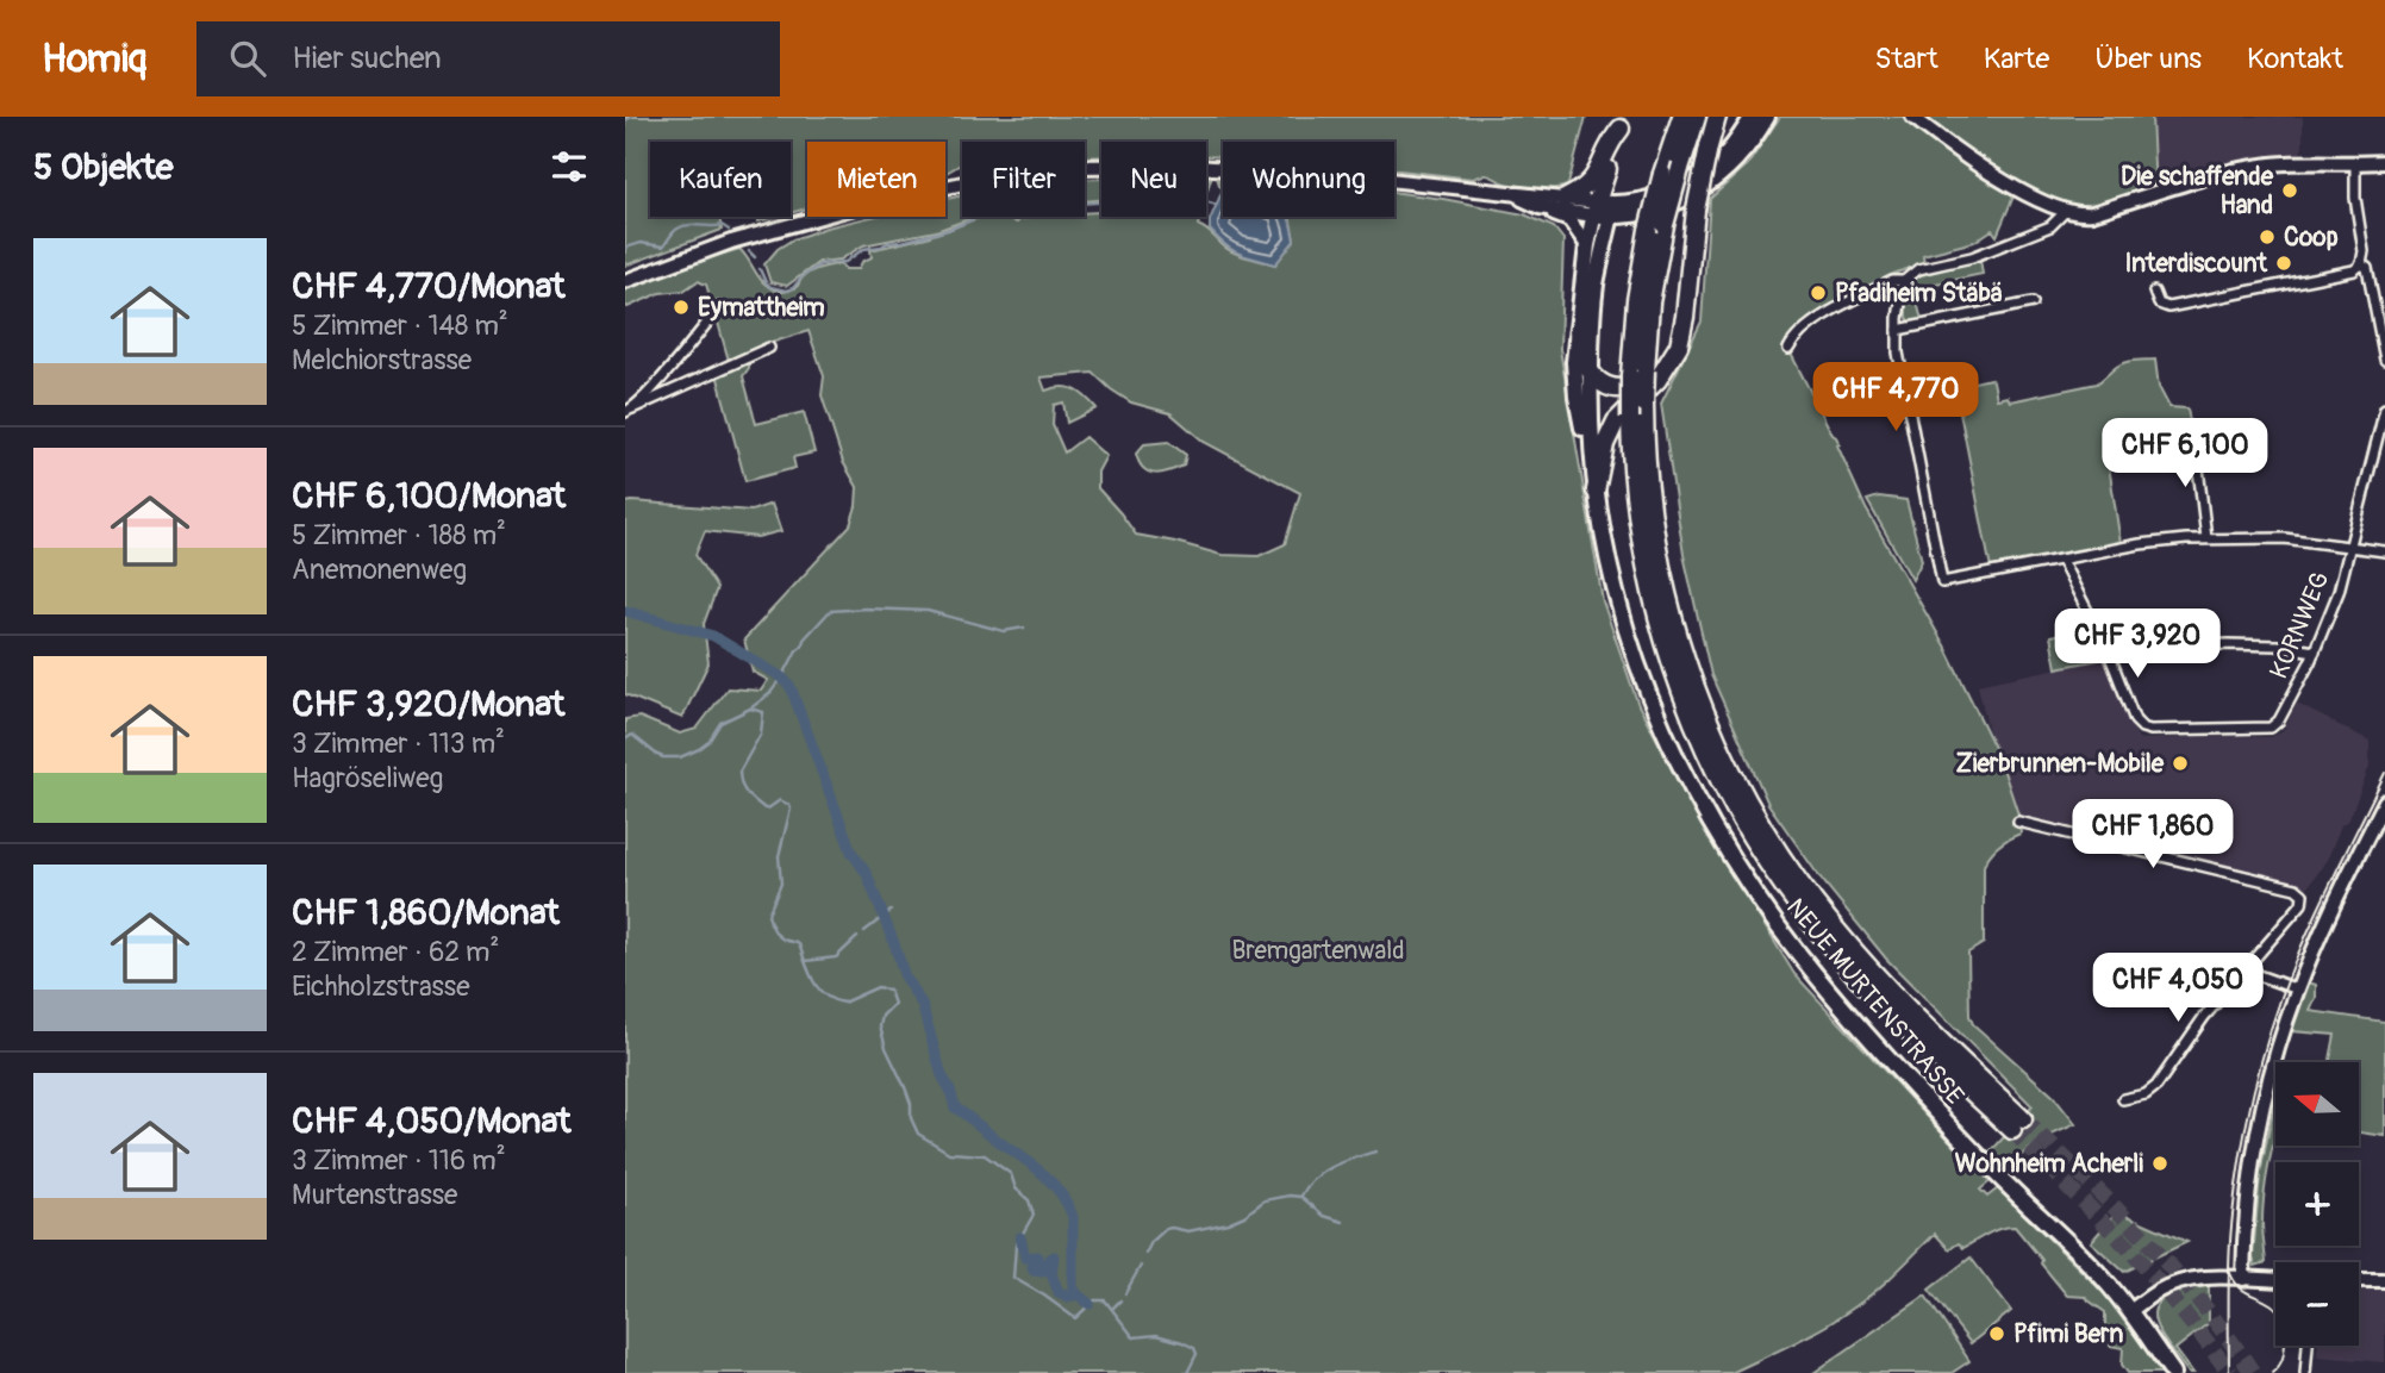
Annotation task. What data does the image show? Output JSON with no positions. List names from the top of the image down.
{
  "streets": {
    "main road": ["NEUE MURTENSTRASSE"],
    "street": ["KORNWEG"]
  },
  "parks": ["Bremgartenwald"],
  "places": [
    "Die schaffende Hand",
    "Coop",
    "Interdiscount",
    "Pfadiheim Stäbä",
    "Eymattheim",
    "Zierbrunnen-Mobile",
    "Wohnheim Acherli",
    "Pfimi Bern"
  ],
  "north": "left",
  "page": {
    "header": "Homiq",
    "search": "Hier suchen",
    "nav": [
      "Start",
      "Karte",
      "Über uns",
      "Kontakt"
    ],
    "heading": "5 Objekte",
    "chip": [
      "Kaufen",
      "Mieten",
      "Filter",
      "Neu",
      "Wohnung"
    ],
    "list": [
      {
        "name": "CHF 4,770/Monat",
        "note": "5 Zimmer · 148 m² · Melchiorstrasse"
      },
      {
        "name": "CHF 6,100/Monat",
        "note": "5 Zimmer · 188 m² · Anemonenweg"
      },
      {
        "name": "CHF 3,920/Monat",
        "note": "3 Zimmer · 113 m² · Hagröseliweg"
      },
      {
        "name": "CHF 1,860/Monat",
        "note": "2 Zimmer · 62 m² · Eichholzstrasse"
      },
      {
        "name": "CHF 4,050/Monat",
        "note": "3 Zimmer · 116 m² · Murtenstrasse"
      }
    ],
    "price": [
      "CHF 4,770",
      "CHF 6,100",
      "CHF 3,920",
      "CHF 1,860",
      "CHF 4,050"
    ],
    "map_buttons": ["+", "−"]
  }
}
